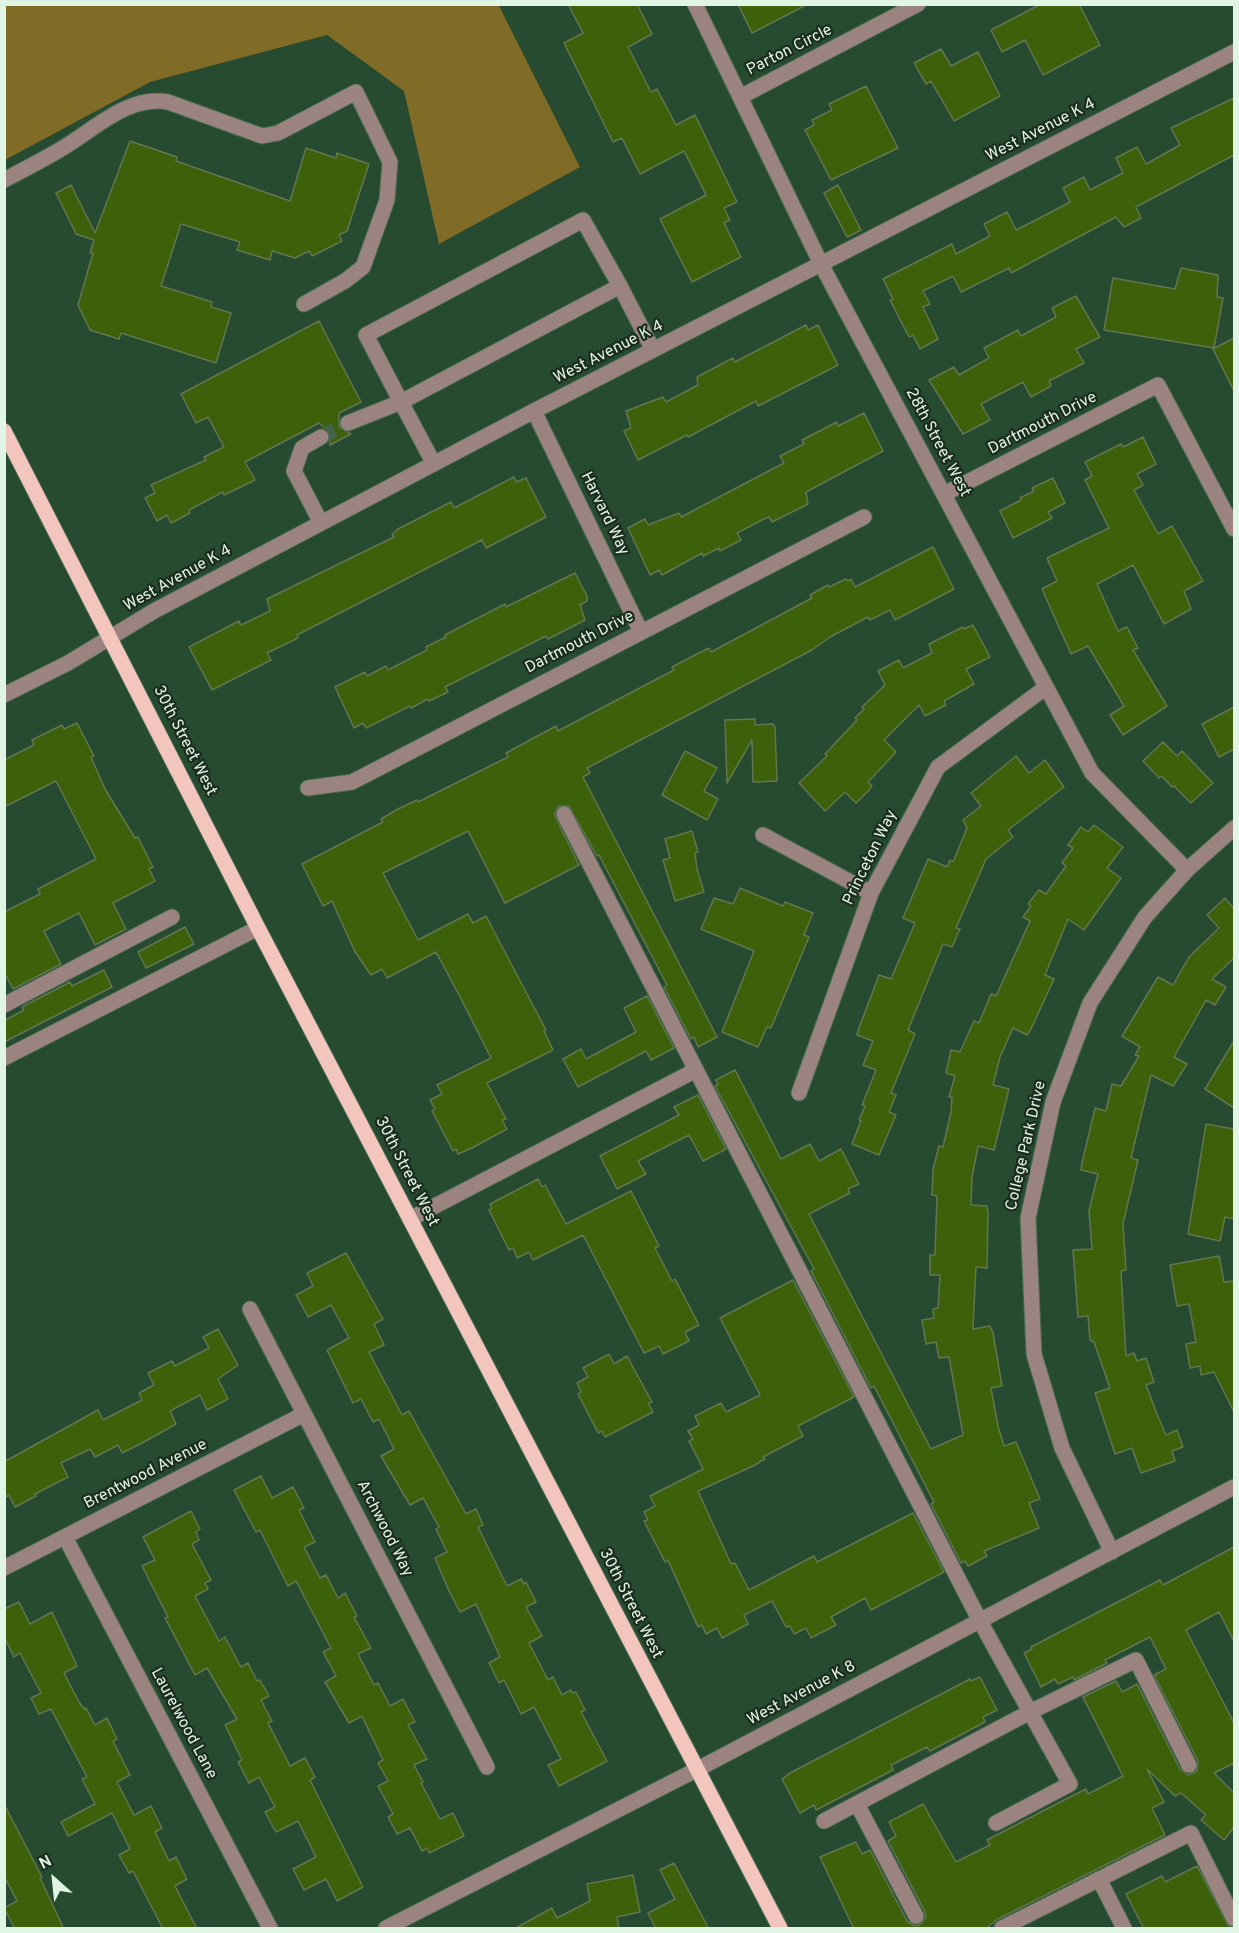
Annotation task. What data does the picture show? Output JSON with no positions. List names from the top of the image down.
{
  "streets": {
    "main road": ["30th Street West"],
    "street": [
      "Parton Circle",
      "West Avenue K 4",
      "Dartmouth Drive",
      "28th Street West",
      "Harvard Way",
      "Princeton Way",
      "College Park Drive",
      "Brentwood Avenue",
      "Archwood Way",
      "West Avenue K 8",
      "Laurelwood Lane"
    ]
  },
  "crossings": [
    ["Parton Circle", "28th Street West"],
    ["West Avenue K 4", "28th Street West"],
    ["West Avenue K 4", "Harvard Way"],
    ["West Avenue K 4", "30th Street West"],
    ["Dartmouth Drive", "28th Street West"],
    ["Dartmouth Drive", "Harvard Way"],
    ["28th Street West", "Princeton Way"],
    ["28th Street West", "College Park Drive"],
    ["30th Street West", "West Avenue K 8"],
    ["College Park Drive", "West Avenue K 8"],
    ["Brentwood Avenue", "Archwood Way"],
    ["Brentwood Avenue", "Laurelwood Lane"]
  ],
  "north": "top left"
}
